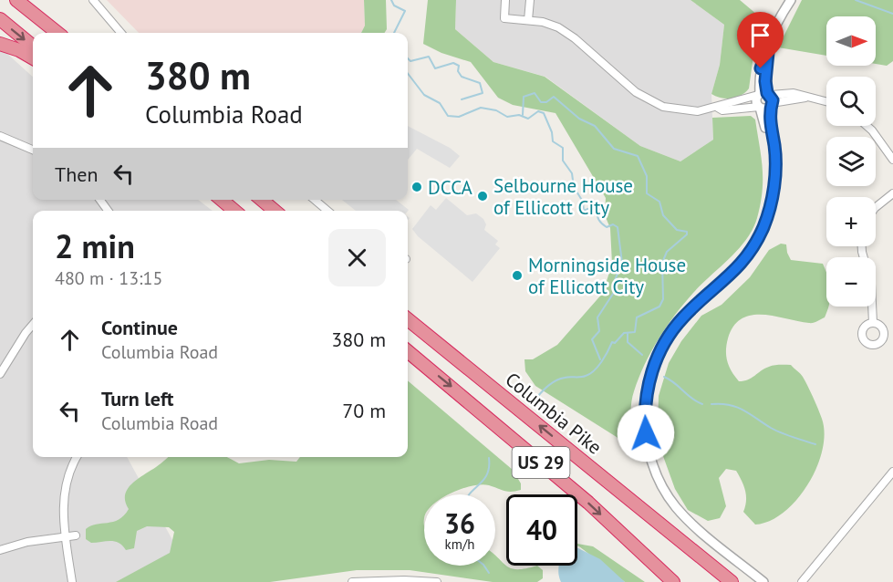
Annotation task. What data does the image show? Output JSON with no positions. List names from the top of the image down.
{
  "streets": {
    "highway": ["Columbia Pike", "US 29"]
  },
  "places": ["DCCA", "Selbourne House of Ellicott City", "Morningside House of Ellicott City"],
  "north": "right",
  "page": {
    "map_buttons": ["+", "−"],
    "turn": ["380 m", "Columbia Road"],
    "then": "Then",
    "heading": ["2 min", "480 m · 13:15"],
    "list": [
      {
        "name": "Continue",
        "note": "Columbia Road",
        "value": "380 m"
      },
      {
        "name": "Turn left",
        "note": "Columbia Road",
        "value": "70 m"
      }
    ],
    "speed": "36 km/h",
    "limit": "40"
  }
}
